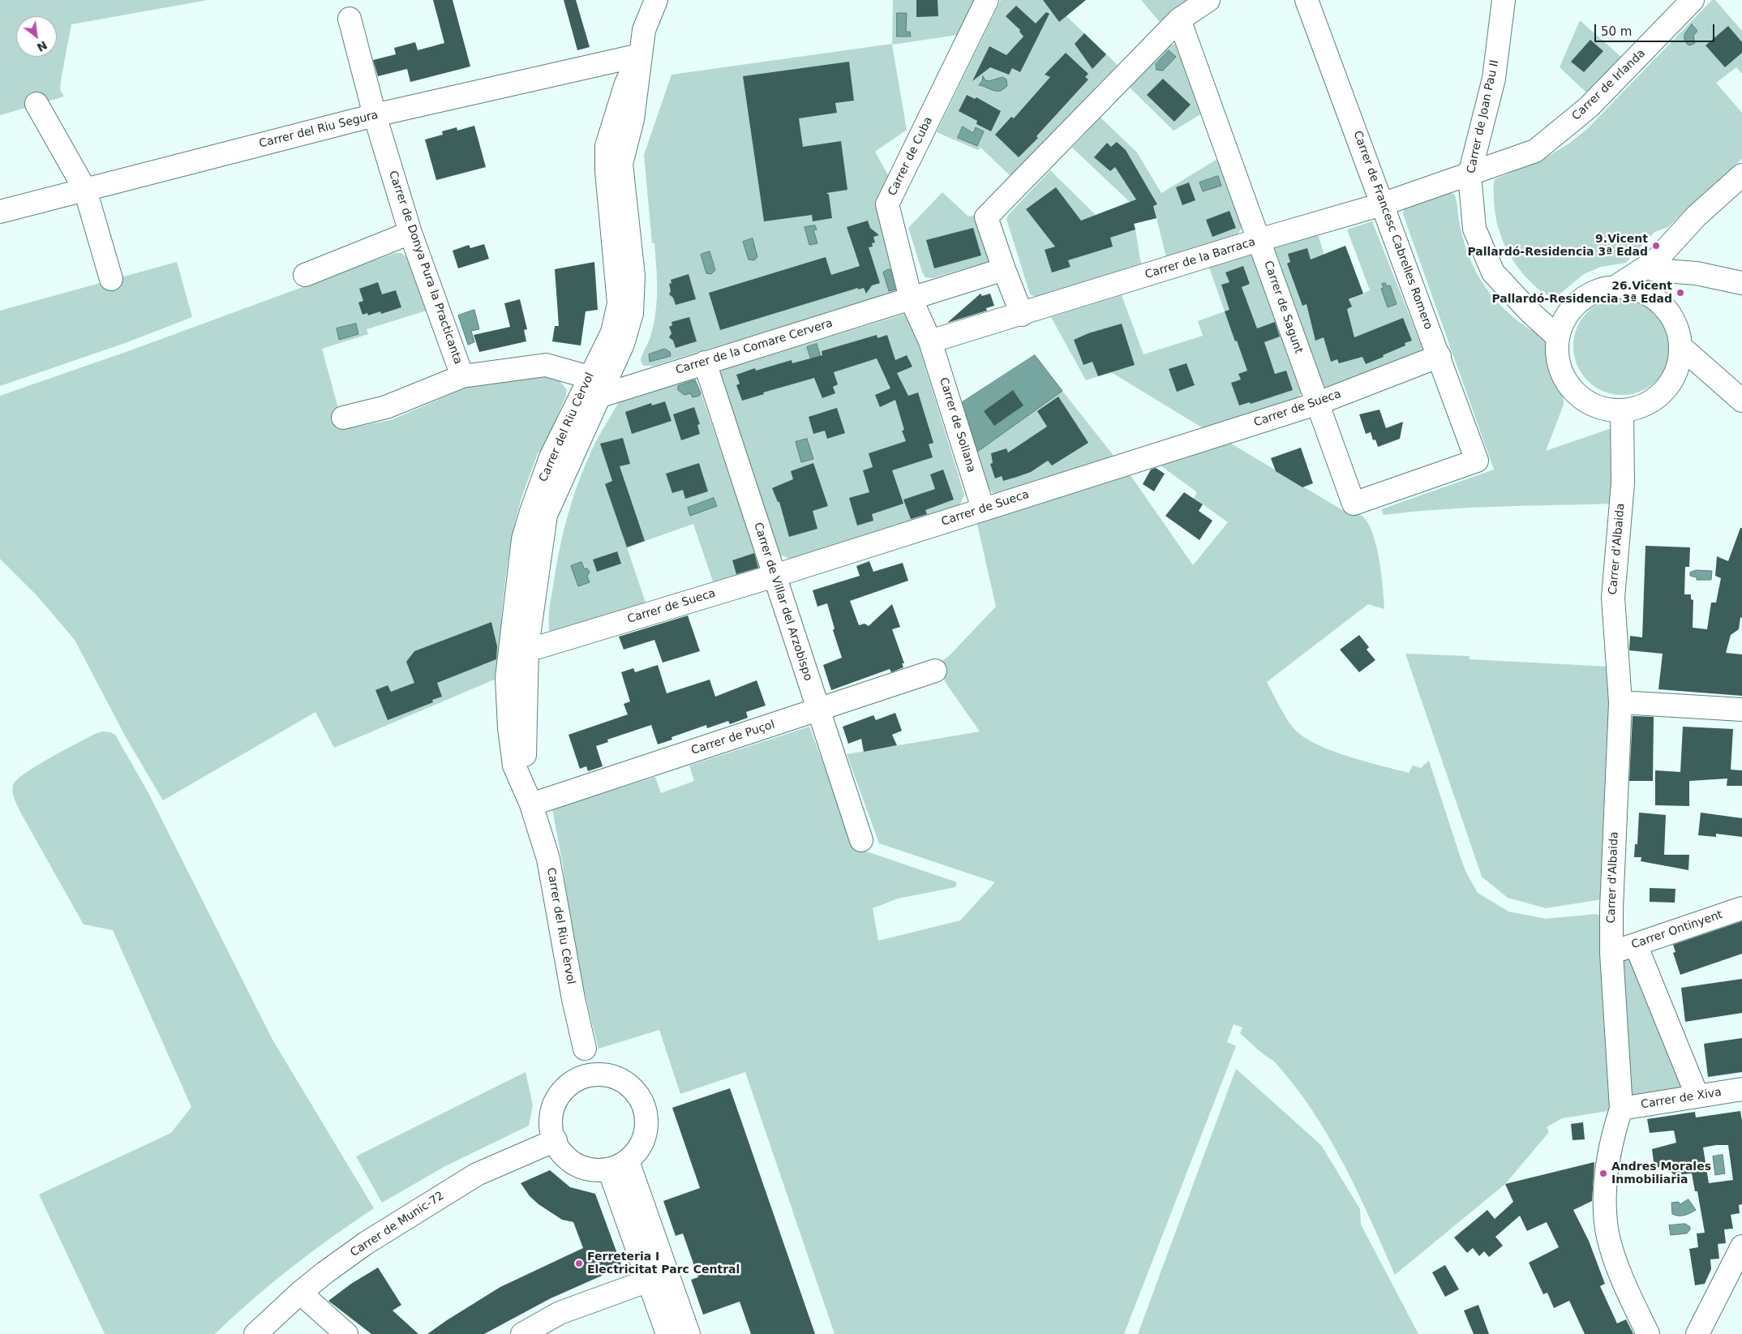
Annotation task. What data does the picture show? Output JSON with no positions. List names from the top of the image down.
{
  "streets": {
    "street": [
      "Carrer de Irlanda",
      "Carrer de Joan Pau II",
      "Carrer del Riu Segura",
      "Carrer de Cuba",
      "Carrer de Francesc Cabrelles Romero",
      "Carrer de la Barraca",
      "Carrer de Donya Pura la Practicanta",
      "Carrer de Sagunt",
      "Carrer de la Comare Cervera",
      "Carrer de Sueca",
      "Carrer de Sollana",
      "Carrer del Riu Cèrvol",
      "Carrer d'Albaida",
      "Carrer de Villar del Arzobispo",
      "Carrer de Puçol",
      "Carrer Ontinyent",
      "Carrer de Xiva",
      "Carrer de Munic-72"
    ]
  },
  "crossings": [
    ["Carrer de Irlanda", "Carrer de Joan Pau II"],
    ["Carrer de Irlanda", "Carrer de la Barraca"],
    ["Carrer de Joan Pau II", "Carrer de la Barraca"],
    ["Carrer de Joan Pau II", "Carrer d'Albaida"],
    ["Carrer del Riu Segura", "Carrer de Donya Pura la Practicanta"],
    ["Carrer del Riu Segura", "Carrer del Riu Cèrvol"],
    ["Carrer de Cuba", "Carrer de la Barraca"],
    ["Carrer de Cuba", "Carrer de la Comare Cervera"],
    ["Carrer de Cuba", "Carrer de Sollana"],
    ["Carrer de Francesc Cabrelles Romero", "Carrer de la Barraca"],
    ["Carrer de Francesc Cabrelles Romero", "Carrer de Sagunt"],
    ["Carrer de Francesc Cabrelles Romero", "Carrer de Sueca"],
    ["Carrer de la Barraca", "Carrer de Sagunt"],
    ["Carrer de la Barraca", "Carrer de Sollana"],
    ["Carrer de Sagunt", "Carrer de Sueca"],
    ["Carrer de la Comare Cervera", "Carrer del Riu Cèrvol"],
    ["Carrer de la Comare Cervera", "Carrer de Villar del Arzobispo"],
    ["Carrer de Sueca", "Carrer de Sollana"],
    ["Carrer de Sueca", "Carrer del Riu Cèrvol"],
    ["Carrer de Sueca", "Carrer de Villar del Arzobispo"],
    ["Carrer del Riu Cèrvol", "Carrer de Puçol"],
    ["Carrer del Riu Cèrvol", "Carrer de Munic-72"],
    ["Carrer d'Albaida", "Carrer Ontinyent"],
    ["Carrer d'Albaida", "Carrer de Xiva"],
    ["Carrer de Villar del Arzobispo", "Carrer de Puçol"]
  ],
  "places": [
    "9.Vicent Pallardó-Residencia 3ª Edad",
    "26.Vicent Pallardó-Residencia 3ª Edad",
    "Andres Morales Inmobiliaria",
    "Ferreteria I Electricitat Parc Central"
  ],
  "scale_bar": "50 m",
  "north": "bottom right"
}
